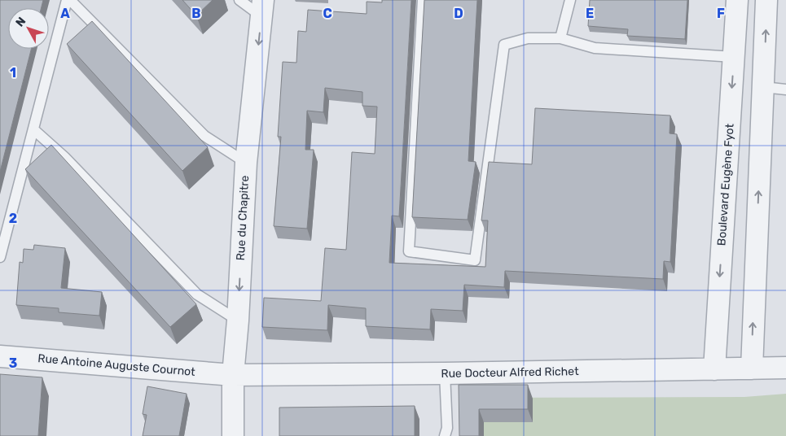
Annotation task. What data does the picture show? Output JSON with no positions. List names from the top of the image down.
{
  "streets": {
    "street": [
      "Boulevard Eugène Fyot",
      "Rue du Chapitre",
      "Rue Antoine Auguste Cournot",
      "Rue Docteur Alfred Richet"
    ]
  },
  "crossings": [
    ["Boulevard Eugène Fyot", "Rue Docteur Alfred Richet"],
    ["Rue du Chapitre", "Rue Antoine Auguste Cournot"],
    ["Rue du Chapitre", "Rue Docteur Alfred Richet"],
    ["Rue Antoine Auguste Cournot", "Rue Docteur Alfred Richet"]
  ],
  "one_way": ["Rue du Chapitre"],
  "north": "top left",
  "grid": {
    "columns": [
      "A",
      "B",
      "C",
      "D",
      "E",
      "F"
    ],
    "rows": ["1", "2", "3"]
  }
}
